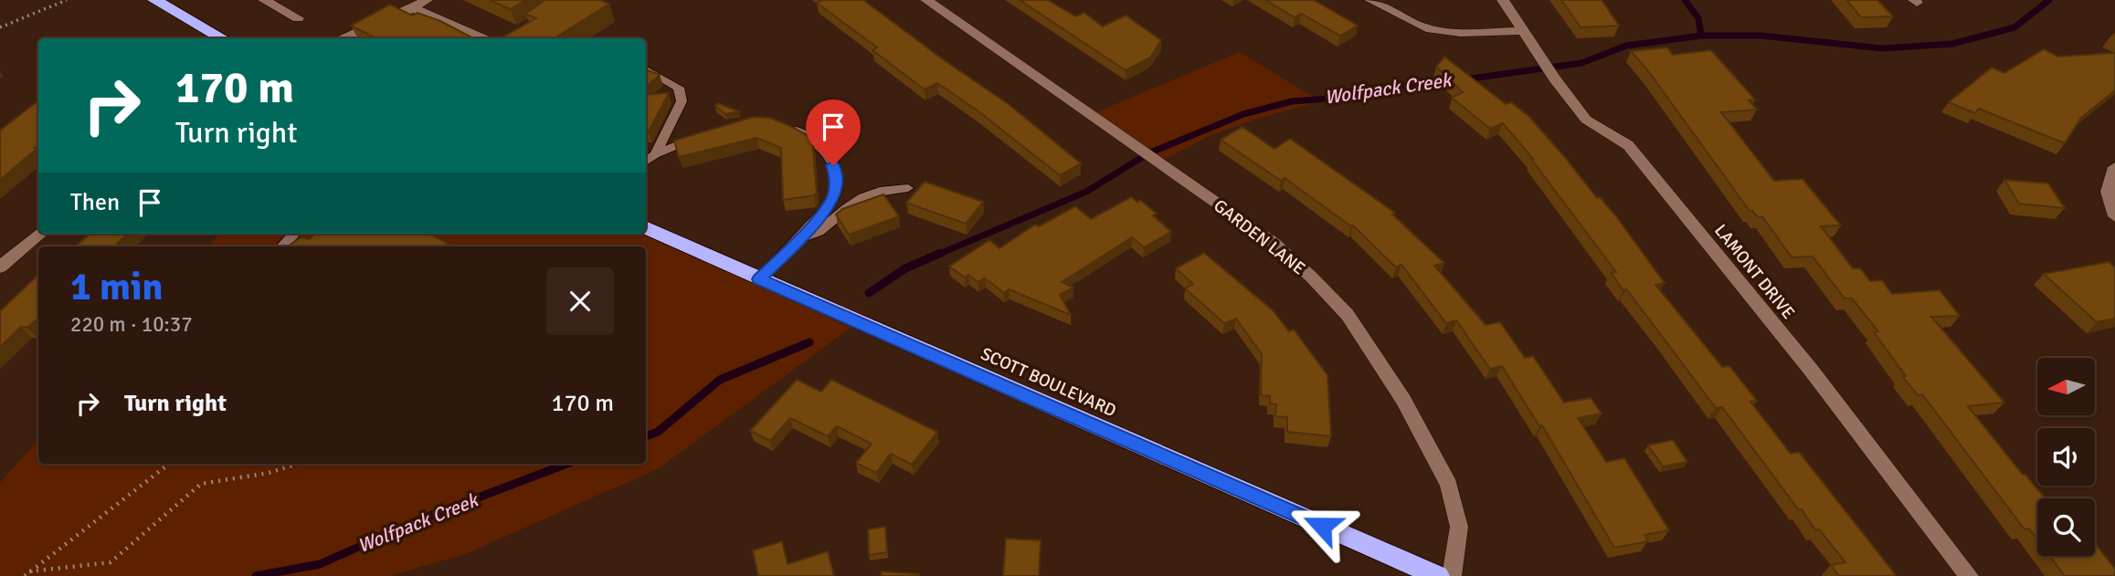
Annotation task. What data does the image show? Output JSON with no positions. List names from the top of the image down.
{
  "streets": {
    "highway": ["SCOTT BOULEVARD"],
    "street": ["GARDEN LANE", "LAMONT DRIVE"]
  },
  "water": ["Wolfpack Creek"],
  "north": "left",
  "page": {
    "turn": ["170 m", "Turn right"],
    "then": "Then",
    "heading": ["1 min", "220 m · 10:37"],
    "list": [
      {
        "name": "Turn right",
        "value": "170 m"
      }
    ]
  }
}
